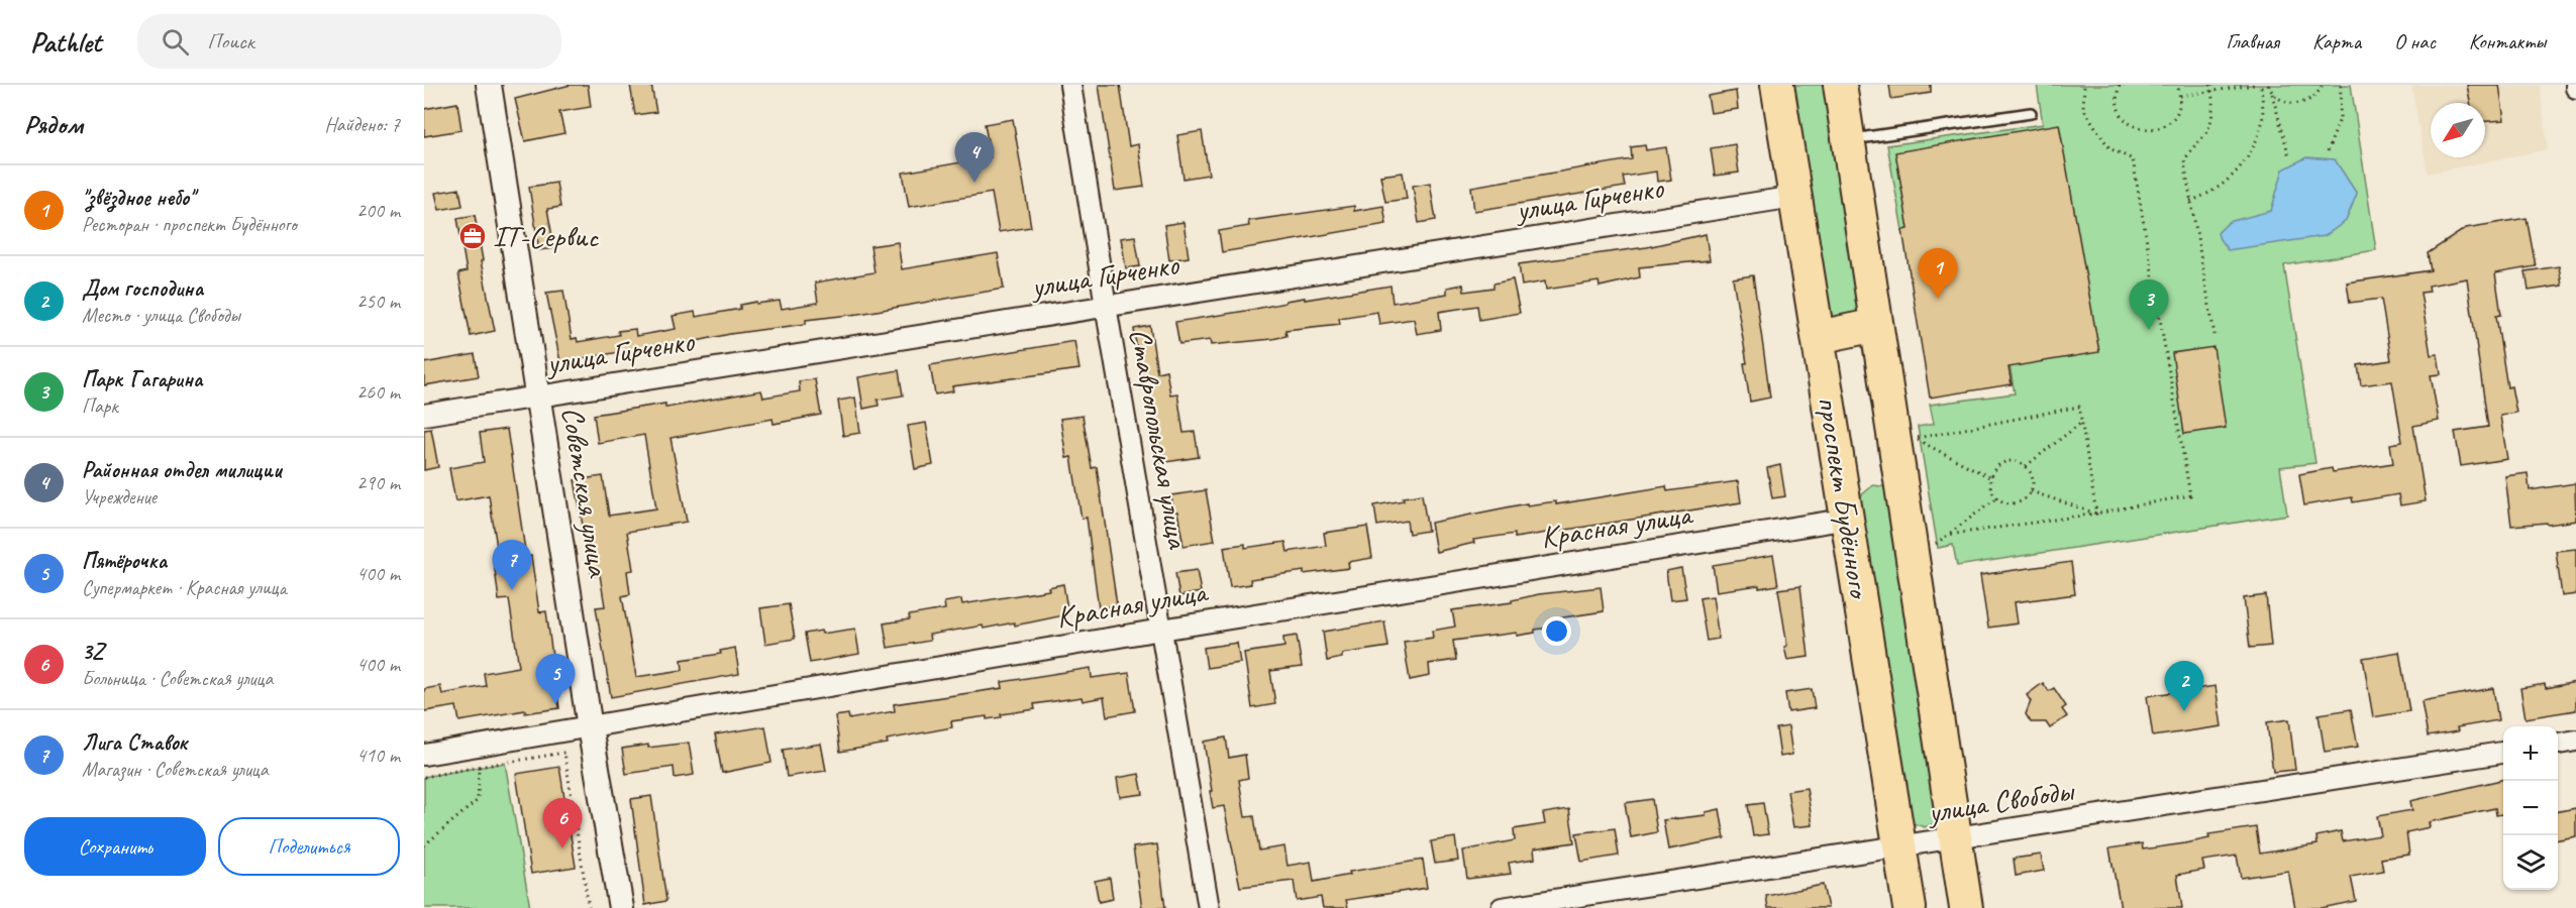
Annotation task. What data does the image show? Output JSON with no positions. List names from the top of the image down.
{
  "streets": {
    "main road": ["проспект Будённого"],
    "street": [
      "улица Гирченко",
      "Ставропольская улица",
      "Советская улица",
      "Красная улица",
      "улица Свободы"
    ]
  },
  "crossings": [
    ["улица Гирченко", "Ставропольская улица"],
    ["улица Гирченко", "Советская улица"],
    ["улица Гирченко", "проспект Будённого"],
    ["Ставропольская улица", "Красная улица"],
    ["Советская улица", "Красная улица"],
    ["проспект Будённого", "Красная улица"],
    ["проспект Будённого", "улица Свободы"]
  ],
  "places": {
    "office": ["IT-Сервис"]
  },
  "north": "bottom left",
  "page": {
    "header": "Pathlet",
    "search": "Поиск",
    "nav": [
      "Главная",
      "Карта",
      "О нас",
      "Контакты"
    ],
    "heading": ["Рядом", "Найдено: 7"],
    "pins": [
      "4",
      "1",
      "3",
      "7",
      "5",
      "2",
      "6"
    ],
    "list": [
      {
        "mark": "1",
        "name": "\"звёздное небо\"",
        "note": "Ресторан · проспект Будённого",
        "value": "200 m"
      },
      {
        "mark": "2",
        "name": "Дом господина",
        "note": "Место · улица Свободы",
        "value": "250 m"
      },
      {
        "mark": "3",
        "name": "Парк Гагарина",
        "note": "Парк",
        "value": "260 m"
      },
      {
        "mark": "4",
        "name": "Районная отдел милиции",
        "note": "Учреждение",
        "value": "290 m"
      },
      {
        "mark": "5",
        "name": "Пятёрочка",
        "note": "Супермаркет · Красная улица",
        "value": "400 m"
      },
      {
        "mark": "6",
        "name": "3Z",
        "note": "Больница · Советская улица",
        "value": "400 m"
      },
      {
        "mark": "7",
        "name": "Лига Ставок",
        "note": "Магазин · Советская улица",
        "value": "410 m"
      }
    ],
    "map_buttons": ["+", "−"],
    "buttons": ["Сохранить", "Поделиться"]
  }
}
